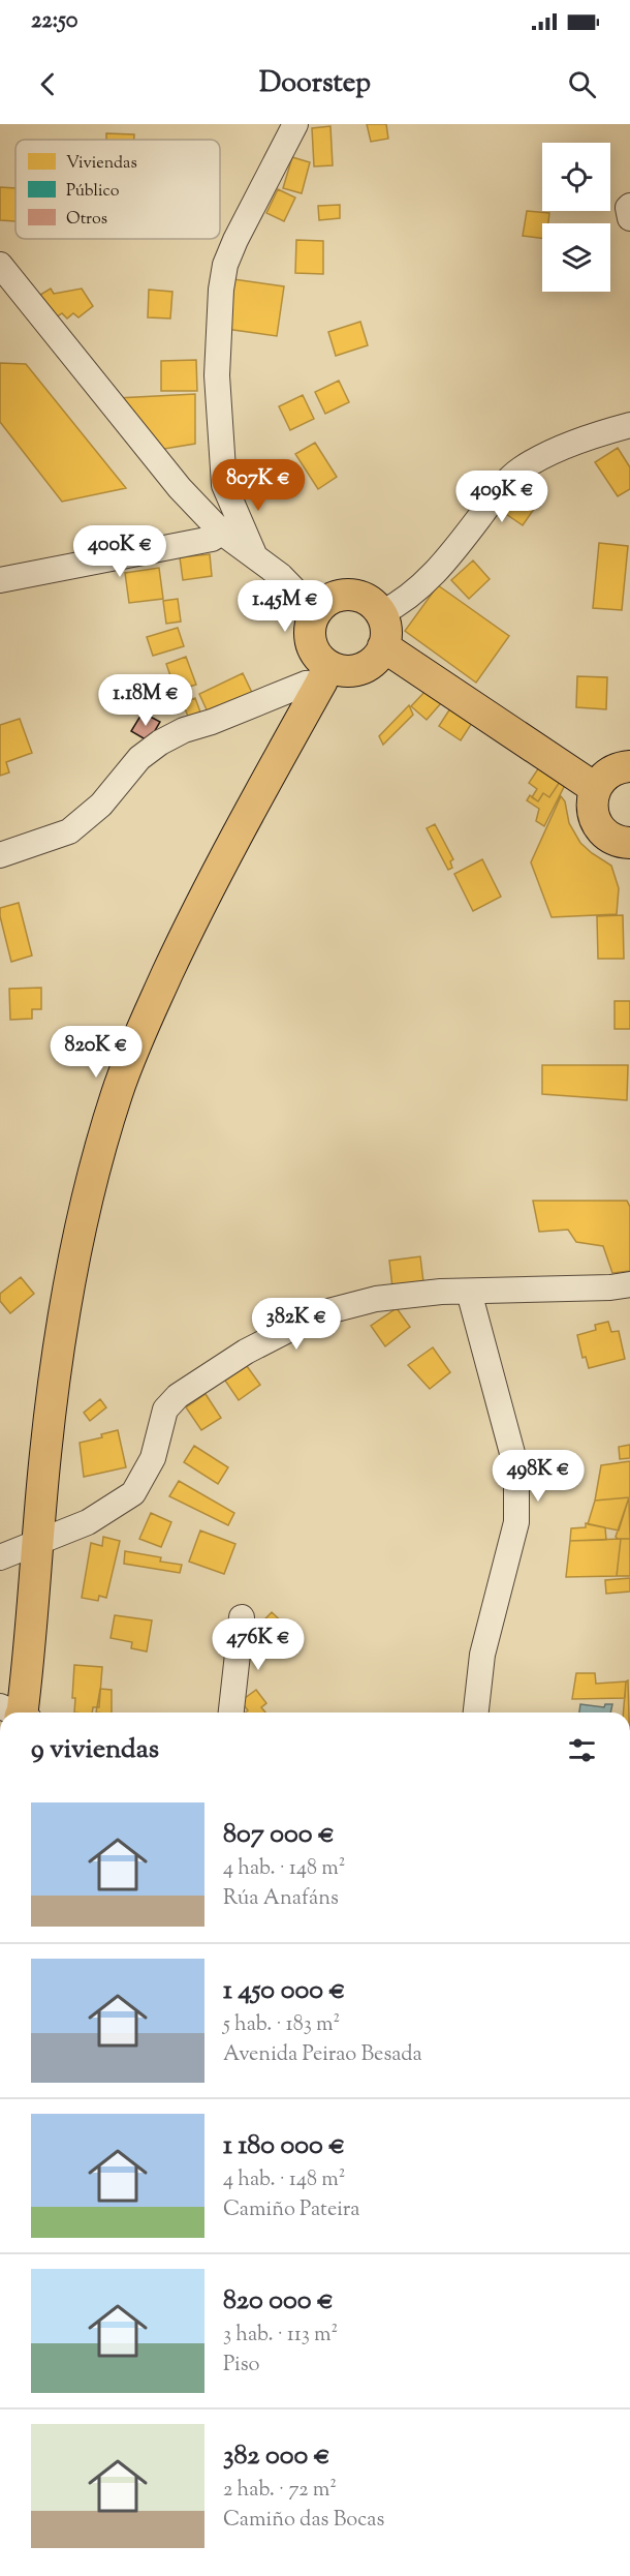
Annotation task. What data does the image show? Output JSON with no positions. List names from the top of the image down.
{
  "legend": ["Viviendas", "Público", "Otros"],
  "page": {
    "status": "22:50",
    "header": "Doorstep",
    "price": [
      "807K €",
      "409K €",
      "400K €",
      "1.45M €",
      "1.18M €",
      "820K €",
      "382K €",
      "498K €",
      "476K €"
    ],
    "heading": "9 viviendas",
    "list": [
      {
        "name": "807 000 €",
        "note": "4 hab. · 148 m² · Rúa Anafáns"
      },
      {
        "name": "1 450 000 €",
        "note": "5 hab. · 183 m² · Avenida Peirao Besada"
      },
      {
        "name": "1 180 000 €",
        "note": "4 hab. · 148 m² · Camiño Pateira"
      },
      {
        "name": "820 000 €",
        "note": "3 hab. · 113 m² · Piso"
      },
      {
        "name": "382 000 €",
        "note": "2 hab. · 72 m² · Camiño das Bocas"
      }
    ]
  }
}
